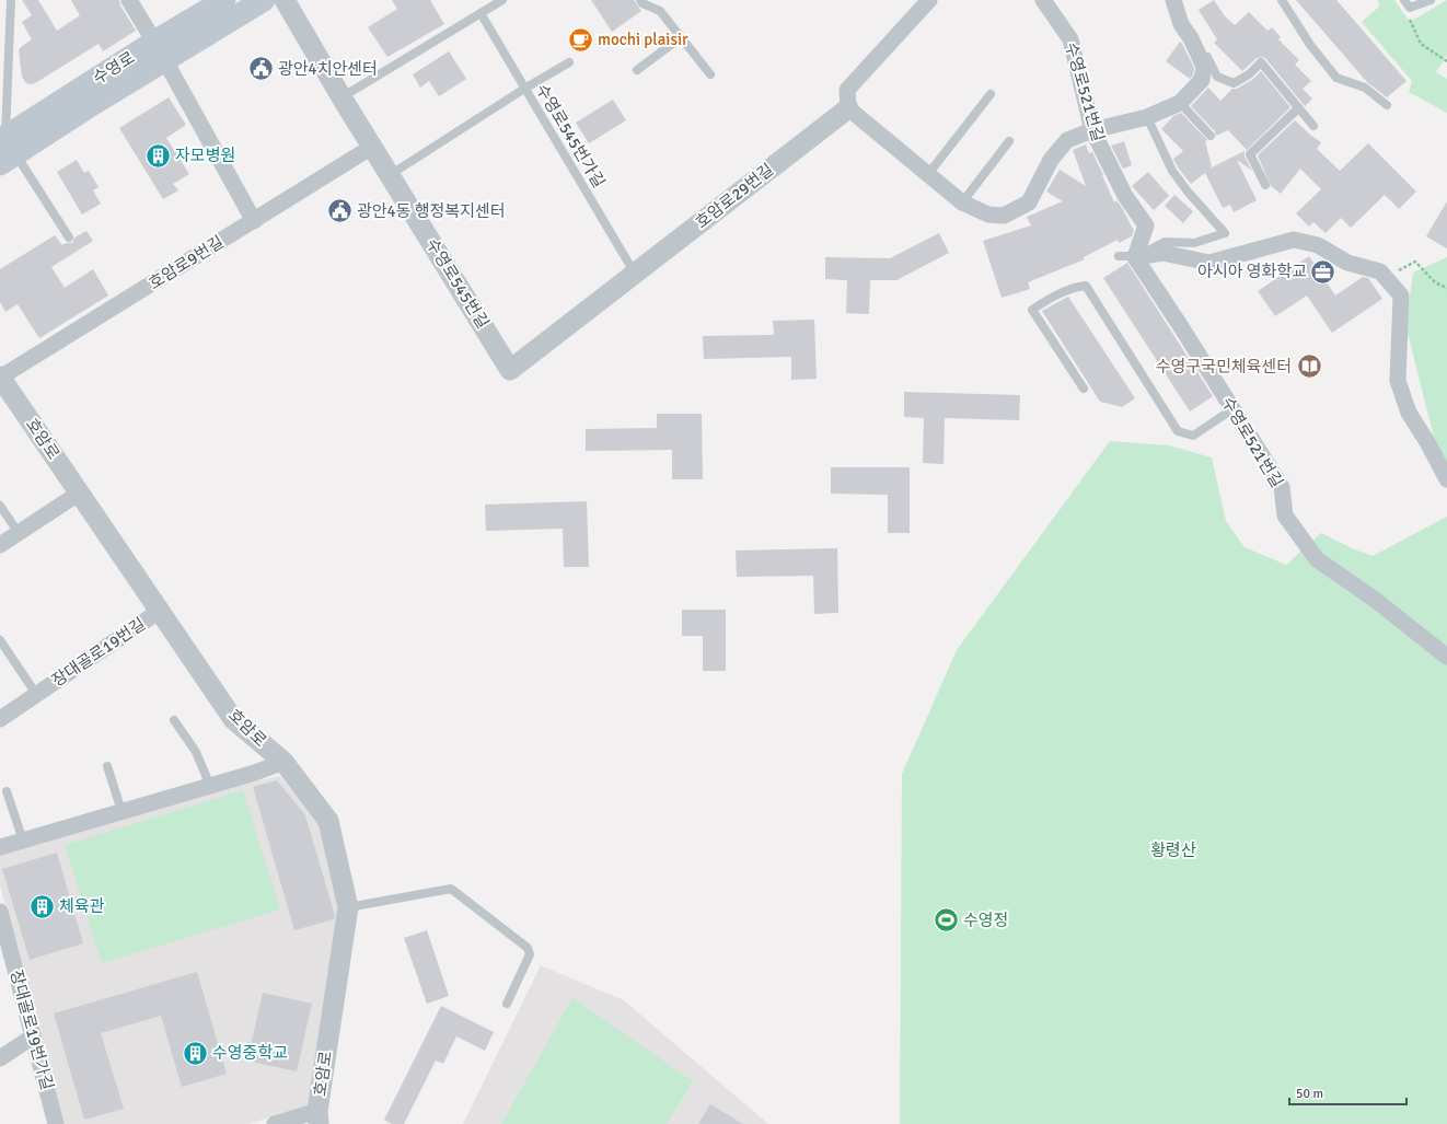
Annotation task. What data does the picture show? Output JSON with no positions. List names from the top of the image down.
{
  "streets": {
    "main road": ["수영로"],
    "street": [
      "수영로521번길",
      "호암로29번길",
      "호암로9번길",
      "수영로545번길",
      "호암로",
      "장대골로19번길",
      "장대골로19번가길"
    ],
    "lane": ["수영로545번가길"]
  },
  "crossings": [
    ["수영로545번가길", "호암로29번길"],
    ["호암로29번길", "수영로545번길"],
    ["호암로9번길", "수영로545번길"],
    ["호암로9번길", "호암로"],
    ["호암로", "장대골로19번길"]
  ],
  "parks": ["황령산"],
  "places": {
    "cafe": ["mochi plaisir"],
    "public building": ["광안4치안센터", "광안4동 행정복지센터"],
    "building": ["자모병원", "체육관", "수영중학교"],
    "office": ["아시아 영화학교"],
    "library": ["수영구국민체육센터"],
    "sports": ["수영정"]
  },
  "scale_bar": "50 m"
}
